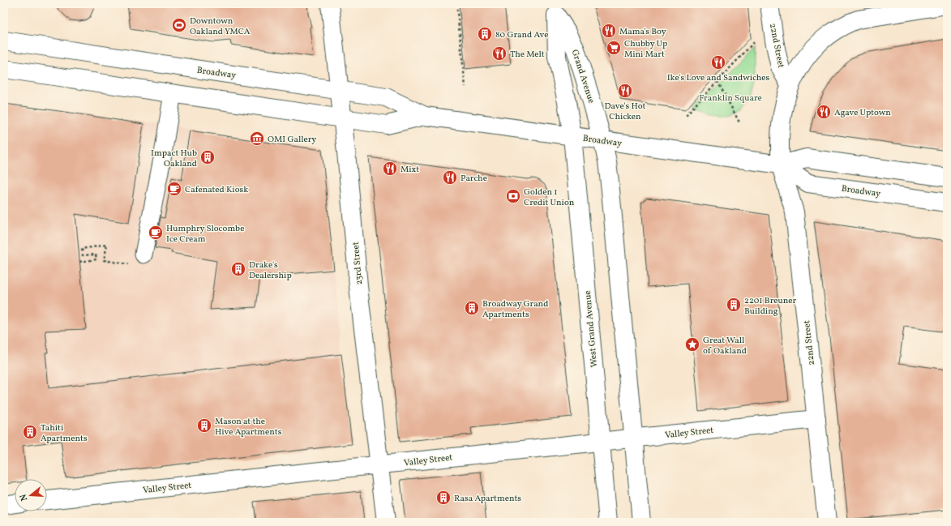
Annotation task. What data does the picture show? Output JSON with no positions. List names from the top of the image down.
{
  "streets": {
    "main road": [
      "22nd Street",
      "Broadway",
      "Grand Avenue",
      "23rd Street",
      "West Grand Avenue",
      "Valley Street"
    ]
  },
  "crossings": [
    ["22nd Street", "Broadway"],
    ["22nd Street", "Valley Street"],
    ["Broadway", "Grand Avenue"],
    ["Broadway", "23rd Street"],
    ["Broadway", "West Grand Avenue"],
    ["Grand Avenue", "West Grand Avenue"],
    ["23rd Street", "Valley Street"],
    ["West Grand Avenue", "Valley Street"]
  ],
  "parks": ["Franklin Square"],
  "places": {
    "sports": ["Downtown Oakland YMCA"],
    "restaurant": [
      "Mama's Boy",
      "The Melt",
      "Ike's Love and Sandwiches",
      "Dave's Hot Chicken",
      "Agave Uptown",
      "Mixt",
      "Parche"
    ],
    "building": [
      "80 Grand Ave",
      "Impact Hub Oakland",
      "Drake's Dealership",
      "2201 Breuner Building",
      "Broadway Grand Apartments",
      "Mason at the Hive Apartments",
      "Tahiti Apartments",
      "Rasa Apartments"
    ],
    "supermarket": ["Chubby Up Mini Mart"],
    "museum": ["OMI Gallery"],
    "cafe": ["Cafenated Kiosk", "Humphry Slocombe Ice Cream"],
    "bank": ["Golden 1 Credit Union"],
    "place": ["Great Wall of Oakland"]
  },
  "north": "left"
}
